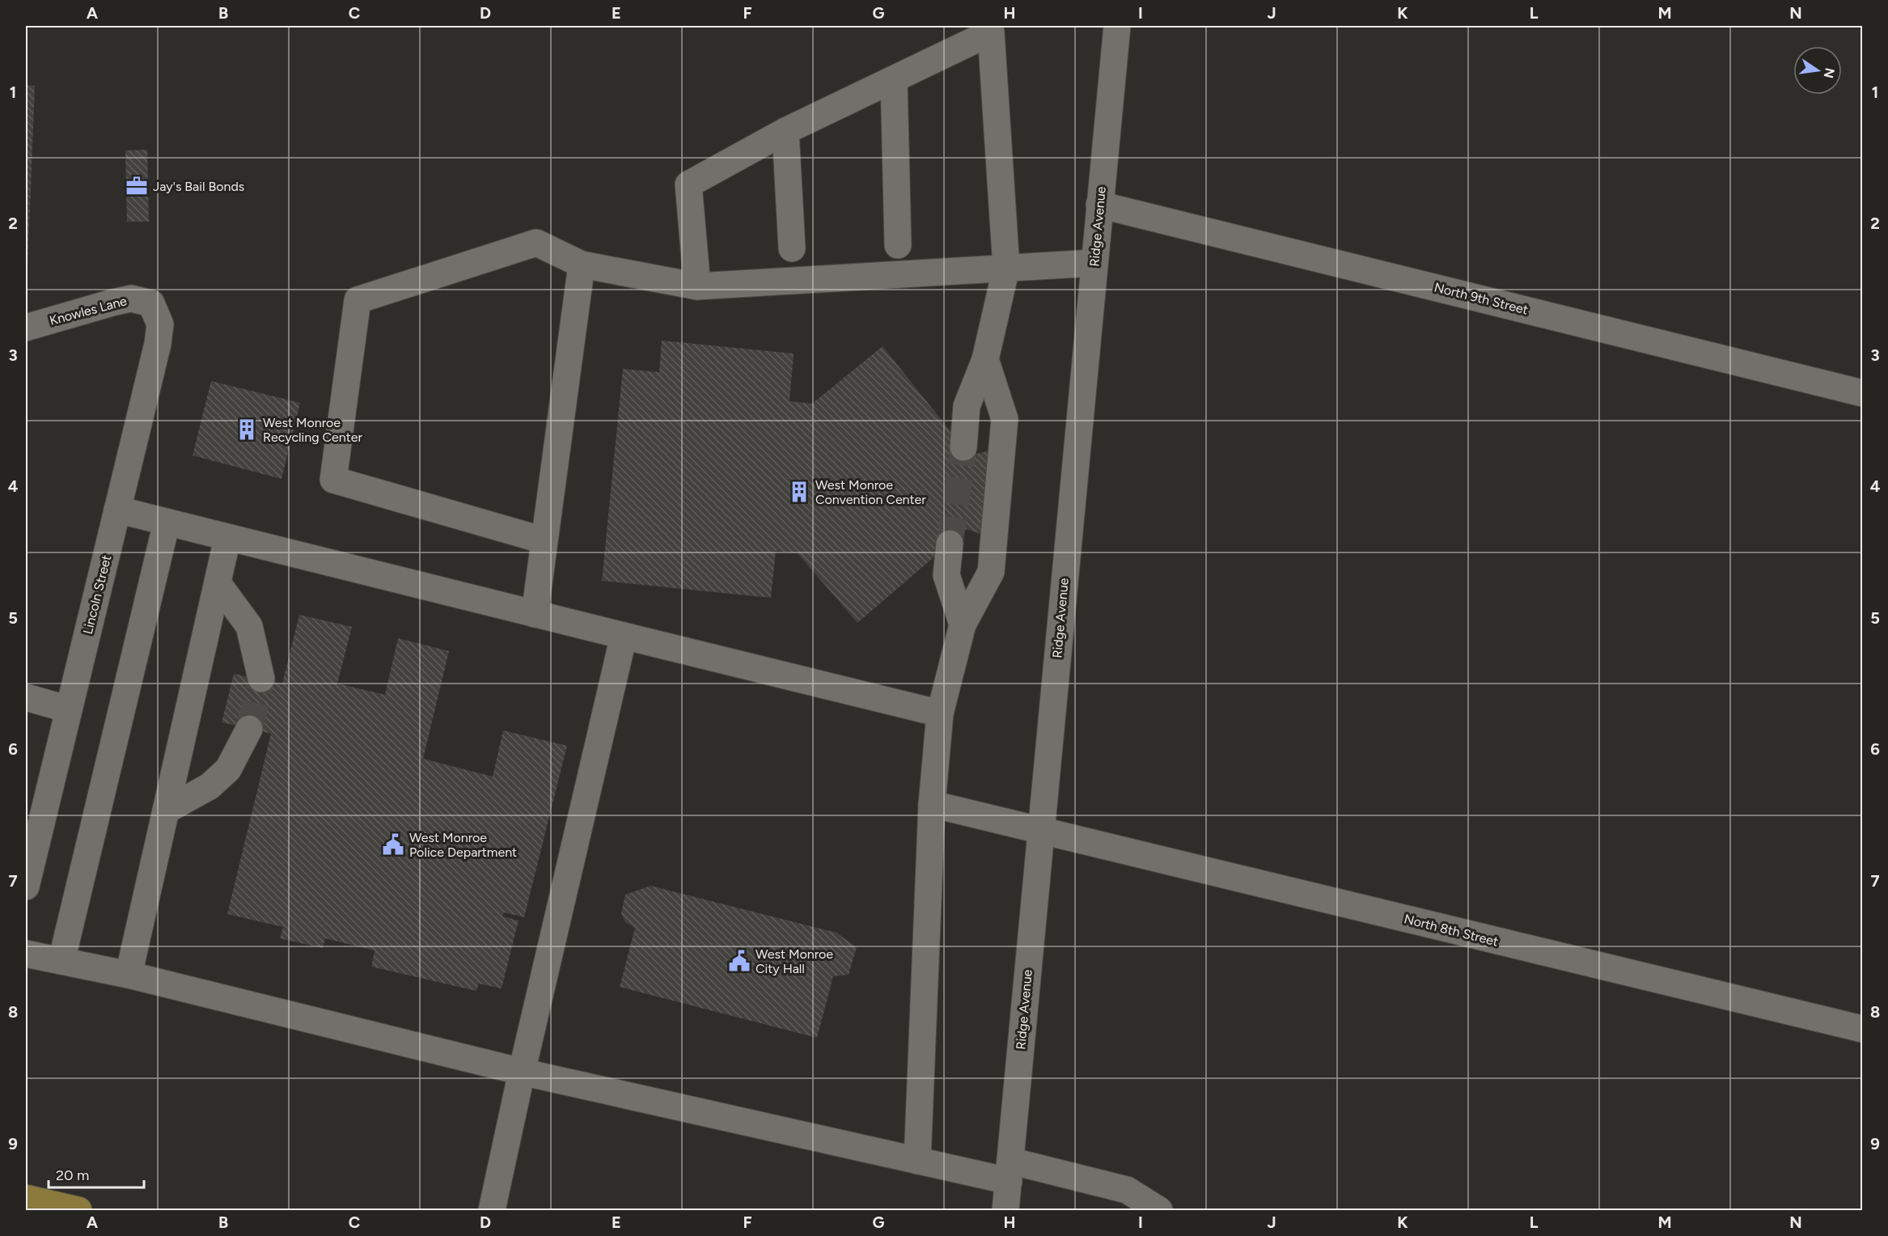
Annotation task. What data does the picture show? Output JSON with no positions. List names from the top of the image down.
{
  "streets": {
    "street": [
      "Ridge Avenue",
      "North 9th Street",
      "Knowles Lane",
      "Lincoln Street",
      "North 8th Street"
    ]
  },
  "crossings": [
    ["Ridge Avenue", "North 9th Street"],
    ["Ridge Avenue", "North 8th Street"],
    ["Knowles Lane", "Lincoln Street"]
  ],
  "places": {
    "office": ["Jay's Bail Bonds"],
    "building": ["West Monroe Recycling Center", "West Monroe Convention Center"],
    "public building": ["West Monroe Police Department", "West Monroe City Hall"]
  },
  "scale_bar": "20 m",
  "north": "right",
  "grid": {
    "columns": [
      "A",
      "B",
      "C",
      "D",
      "E",
      "F",
      "G",
      "H",
      "I",
      "J",
      "K",
      "L",
      "M",
      "N"
    ],
    "rows": [
      "1",
      "2",
      "3",
      "4",
      "5",
      "6",
      "7",
      "8",
      "9"
    ]
  }
}
